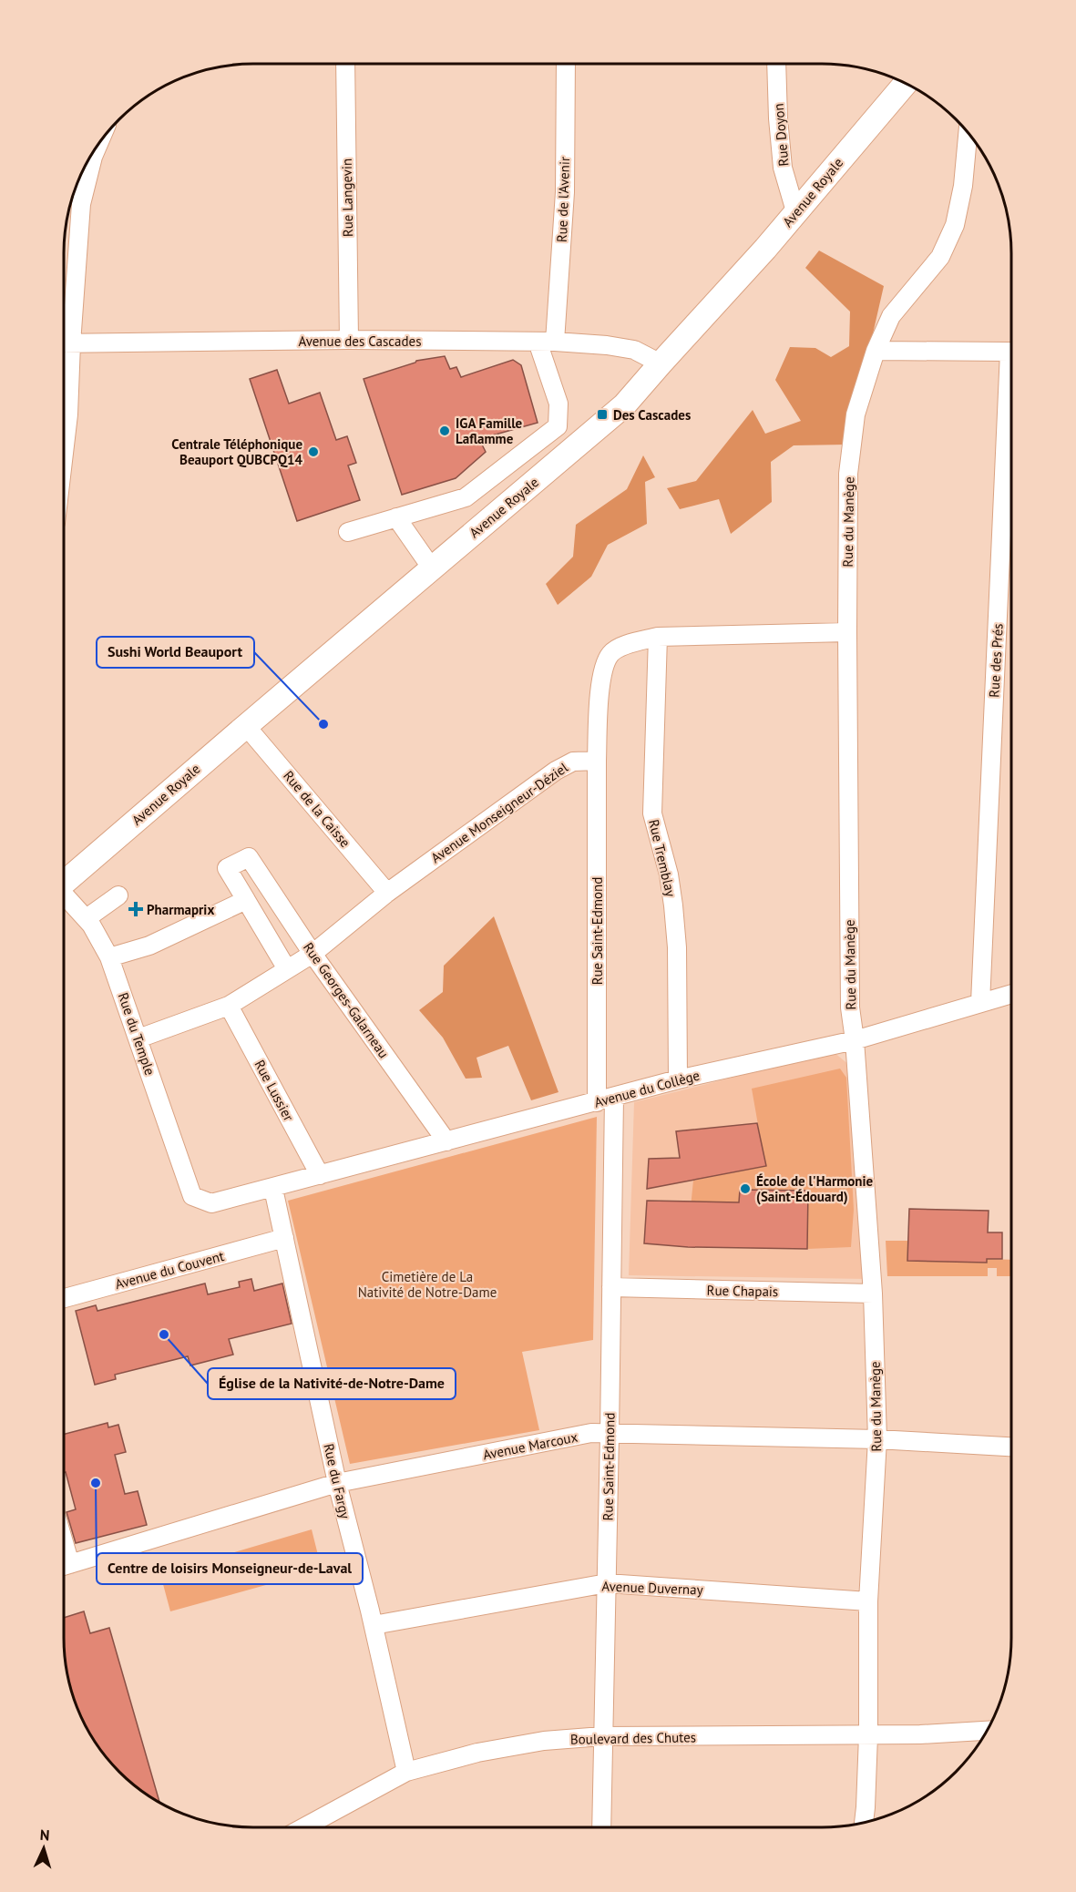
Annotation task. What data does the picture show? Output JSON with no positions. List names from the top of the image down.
{
  "streets": {
    "main road": ["Avenue Royale"],
    "street": [
      "Rue Doyon",
      "Rue Langevin",
      "Rue de l'Avenir",
      "Avenue des Cascades",
      "Rue du Manège",
      "Rue des Prés",
      "Rue de la Caisse",
      "Avenue Monseigneur-Déziel",
      "Rue Tremblay",
      "Rue Saint-Edmond",
      "Rue Georges-Galarneau",
      "Rue du Temple",
      "Avenue du Collège",
      "Rue Lussier",
      "Avenue du Couvent",
      "Rue Chapais",
      "Avenue Marcoux",
      "Rue du Fargy",
      "Avenue Duvernay",
      "Boulevard des Chutes"
    ]
  },
  "crossings": [
    ["Rue Doyon", "Avenue Royale"],
    ["Avenue Royale", "Avenue des Cascades"],
    ["Avenue Royale", "Rue de la Caisse"],
    ["Rue Langevin", "Avenue des Cascades"],
    ["Rue de l'Avenir", "Avenue des Cascades"],
    ["Rue du Manège", "Rue des Prés"],
    ["Rue du Manège", "Avenue du Collège"],
    ["Rue du Manège", "Rue Chapais"],
    ["Rue du Manège", "Avenue Marcoux"],
    ["Rue du Manège", "Avenue Duvernay"],
    ["Rue du Manège", "Boulevard des Chutes"],
    ["Rue des Prés", "Avenue du Collège"],
    ["Rue de la Caisse", "Avenue Monseigneur-Déziel"],
    ["Avenue Monseigneur-Déziel", "Rue Saint-Edmond"],
    ["Avenue Monseigneur-Déziel", "Rue Georges-Galarneau"],
    ["Avenue Monseigneur-Déziel", "Rue du Temple"],
    ["Avenue Monseigneur-Déziel", "Rue Lussier"],
    ["Rue Tremblay", "Avenue du Collège"],
    ["Rue Saint-Edmond", "Avenue du Collège"],
    ["Rue Saint-Edmond", "Rue Chapais"],
    ["Rue Saint-Edmond", "Avenue Marcoux"],
    ["Rue Saint-Edmond", "Avenue Duvernay"],
    ["Rue Saint-Edmond", "Boulevard des Chutes"],
    ["Rue Georges-Galarneau", "Avenue du Collège"],
    ["Rue du Temple", "Avenue du Collège"],
    ["Avenue du Collège", "Rue Lussier"],
    ["Avenue du Collège", "Rue du Fargy"],
    ["Avenue du Couvent", "Rue du Fargy"],
    ["Avenue Marcoux", "Rue du Fargy"],
    ["Rue du Fargy", "Avenue Duvernay"],
    ["Rue du Fargy", "Boulevard des Chutes"]
  ],
  "parks": ["Cimetière de La Nativité de Notre-Dame"],
  "places": {
    "transit": ["Des Cascades"],
    "other": [
      "IGA Famille Laflamme",
      "Centrale Téléphonique Beauport QUBCPQ14",
      "Sushi World Beauport",
      "École de l'Harmonie (Saint-Édouard)",
      "Église de la Nativité-de-Notre-Dame",
      "Centre de loisirs Monseigneur-de-Laval"
    ],
    "health": ["Pharmaprix"]
  },
  "north": "top"
}
